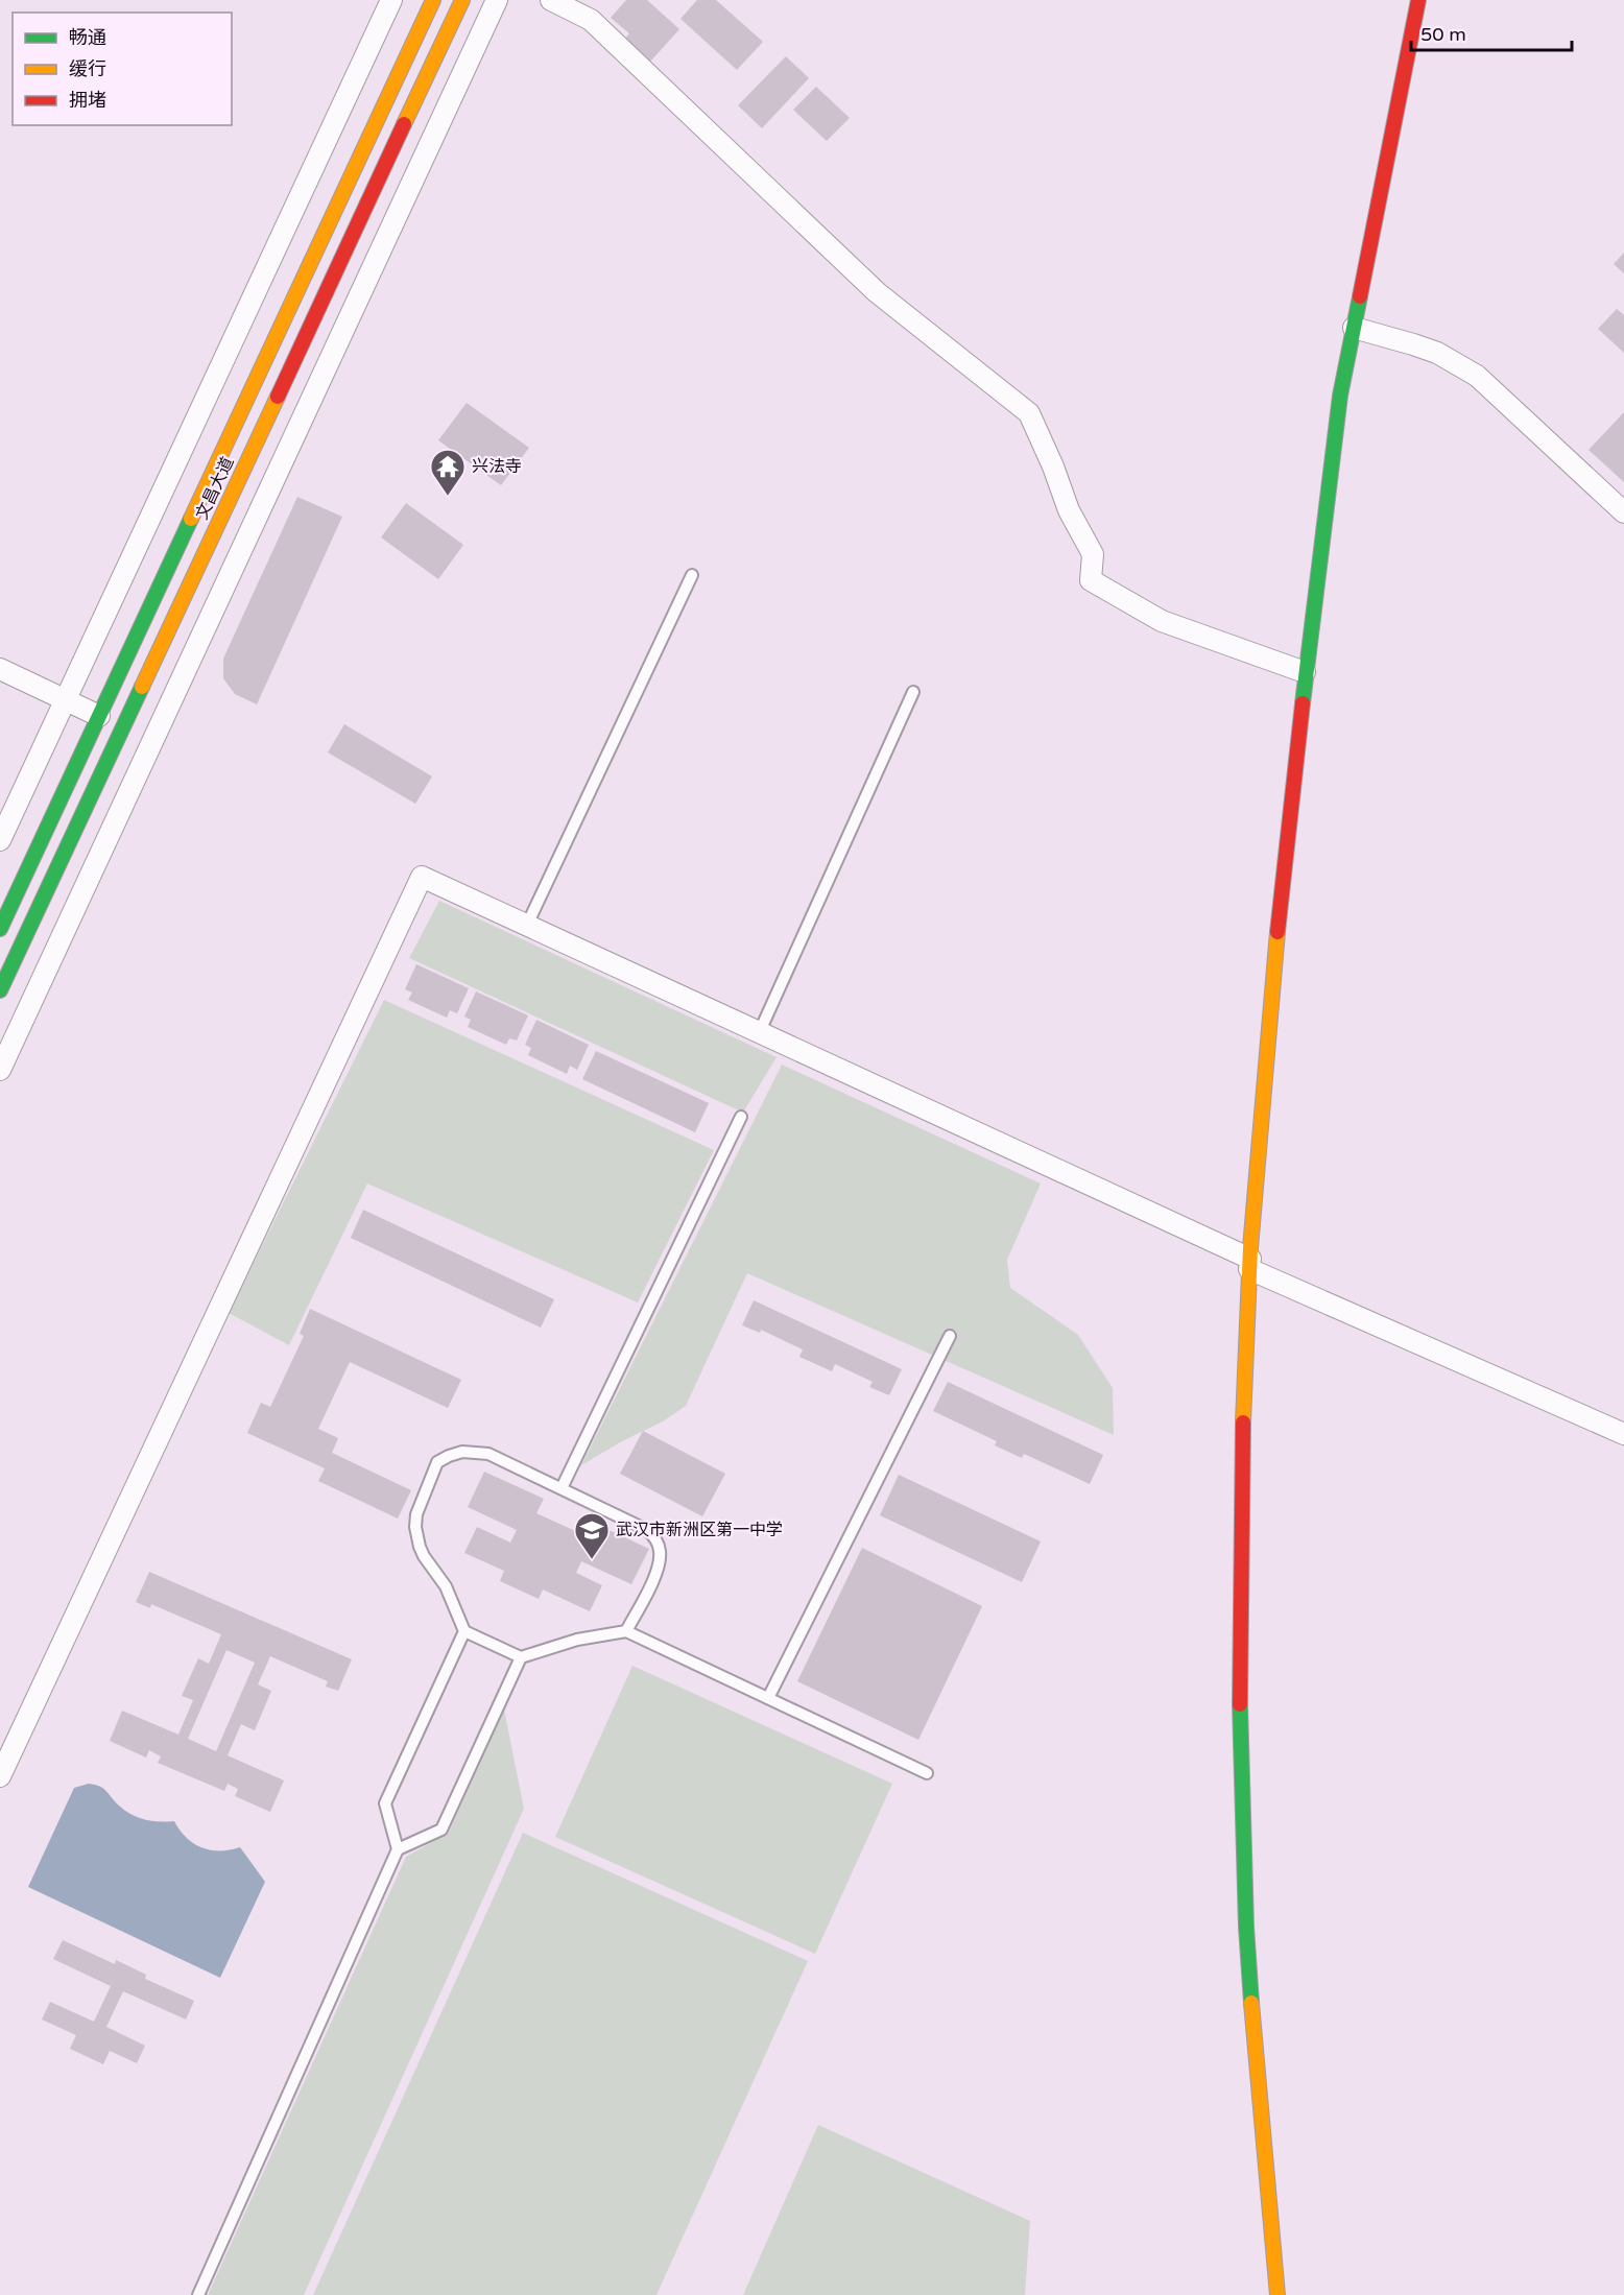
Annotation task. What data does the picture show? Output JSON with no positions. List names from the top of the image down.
{
  "streets": {
    "main road": ["文昌大道"]
  },
  "places": {
    "temple": ["兴法寺"],
    "school or university": ["武汉市新洲区第一中学"]
  },
  "legend": ["畅通", "缓行", "拥堵"],
  "scale_bar": "50 m"
}
